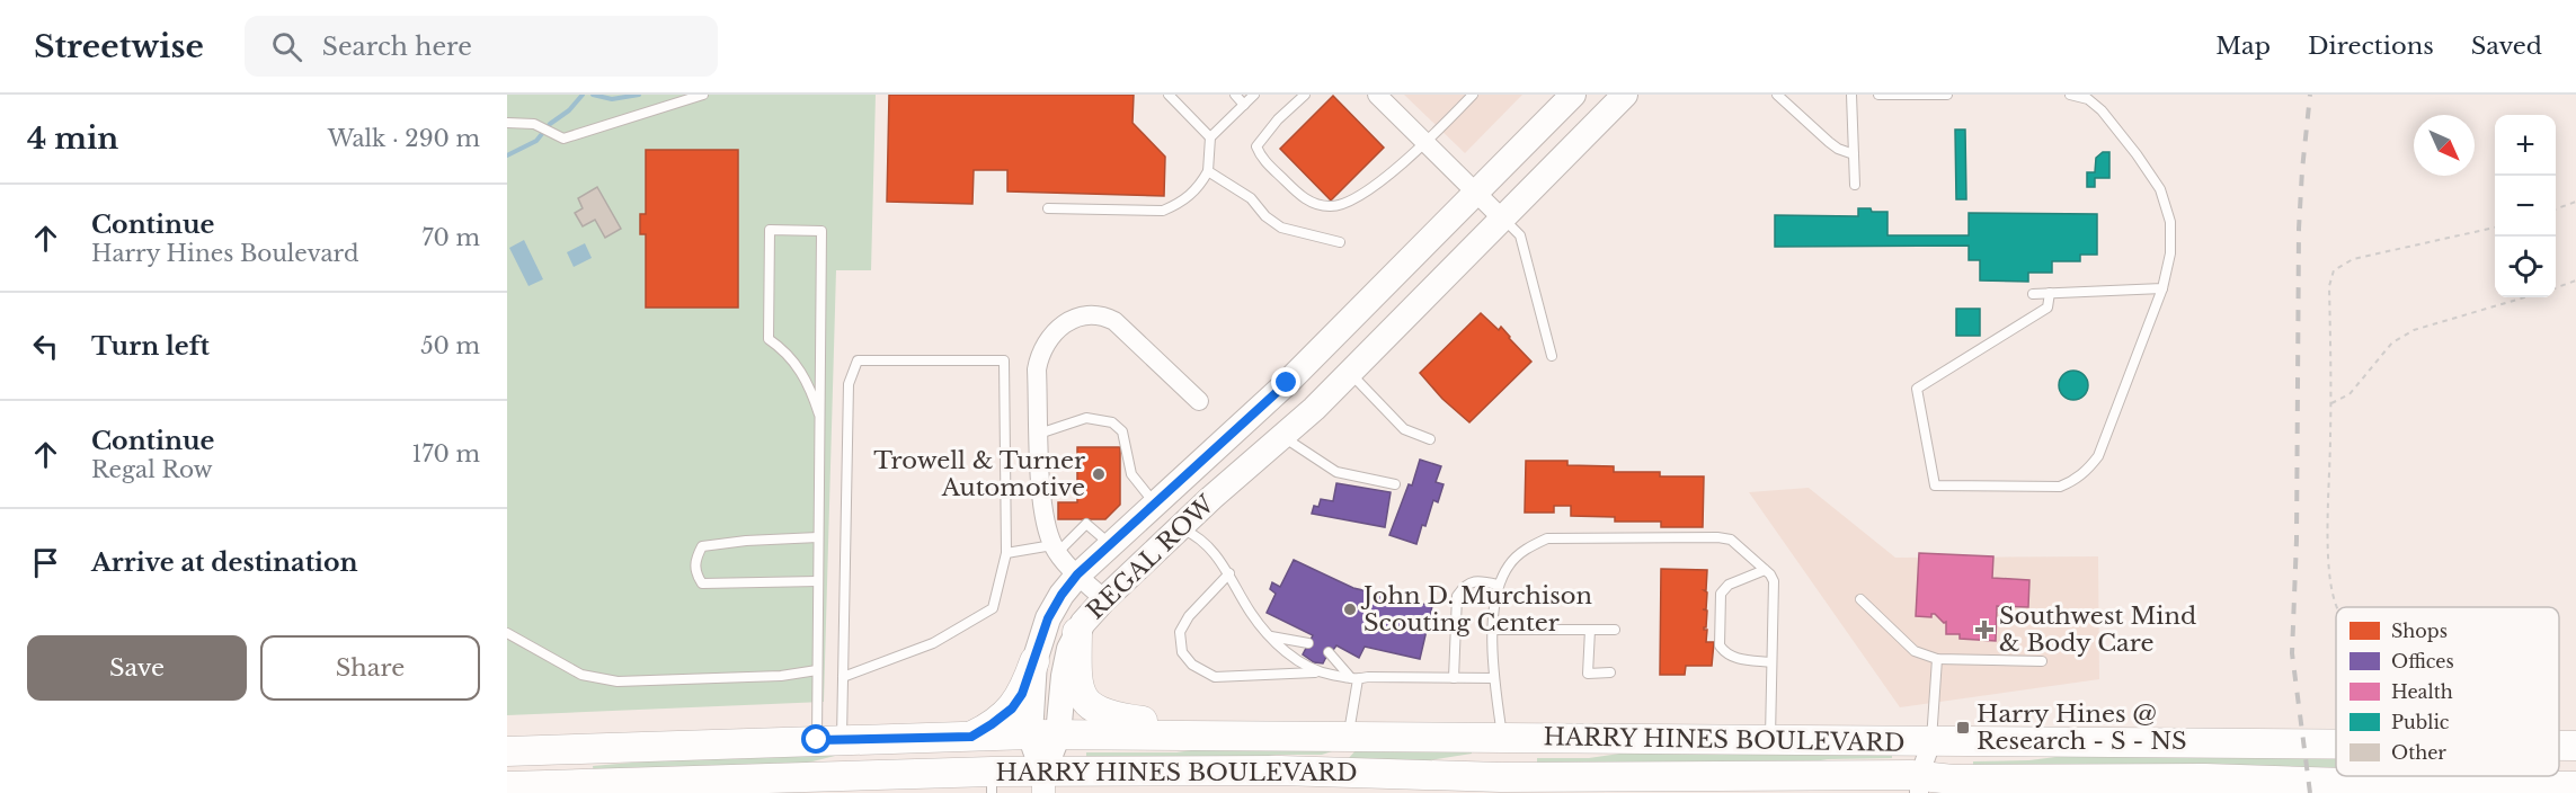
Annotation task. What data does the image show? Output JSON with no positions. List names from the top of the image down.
{
  "streets": {
    "main road": ["REGAL ROW", "HARRY HINES BOULEVARD"]
  },
  "crossings": [
    ["REGAL ROW", "HARRY HINES BOULEVARD"]
  ],
  "places": {
    "other": ["Trowell & Turner Automotive", "John D. Murchison Scouting Center"],
    "health": ["Southwest Mind & Body Care"],
    "transit": ["Harry Hines @ Research - S - NS"]
  },
  "legend": [
    "Shops",
    "Offices",
    "Health",
    "Public",
    "Other"
  ],
  "north": "bottom right",
  "page": {
    "header": "Streetwise",
    "search": "Search here",
    "nav": ["Map", "Directions", "Saved"],
    "heading": ["4 min", "Walk · 290 m"],
    "map_buttons": ["+", "−"],
    "list": [
      ["Continue", "Harry Hines Boulevard", "70 m"],
      ["Turn left", "50 m"],
      ["Continue", "Regal Row", "170 m"],
      "Arrive at destination"
    ],
    "buttons": ["Save", "Share"]
  }
}
